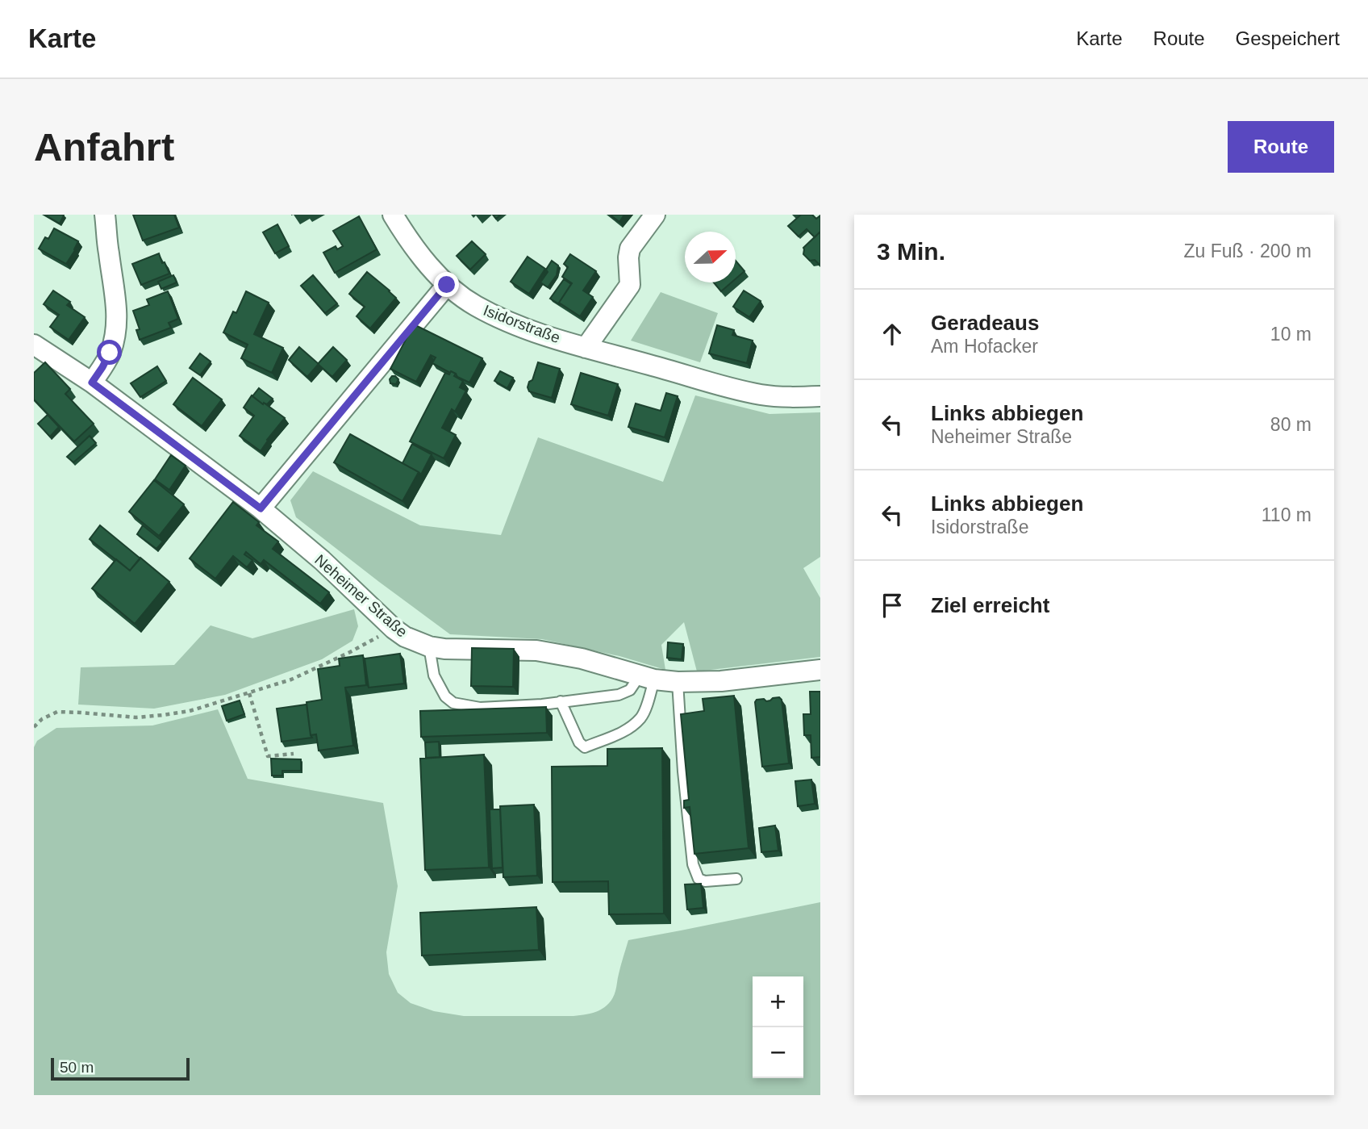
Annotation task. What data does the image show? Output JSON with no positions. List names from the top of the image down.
{
  "streets": {
    "street": ["Isidorstraße", "Neheimer Straße"]
  },
  "scale_bar": "50 m",
  "north": "right",
  "page": {
    "header": "Karte",
    "nav": ["Karte", "Route", "Gespeichert"],
    "buttons": "Route",
    "title": "Anfahrt",
    "heading": ["3 Min.", "Zu Fuß · 200 m"],
    "list": [
      ["Geradeaus", "Am Hofacker", "10 m"],
      ["Links abbiegen", "Neheimer Straße", "80 m"],
      ["Links abbiegen", "Isidorstraße", "110 m"],
      "Ziel erreicht"
    ],
    "map_buttons": ["+", "−"],
    "scale": "50 m"
  }
}
